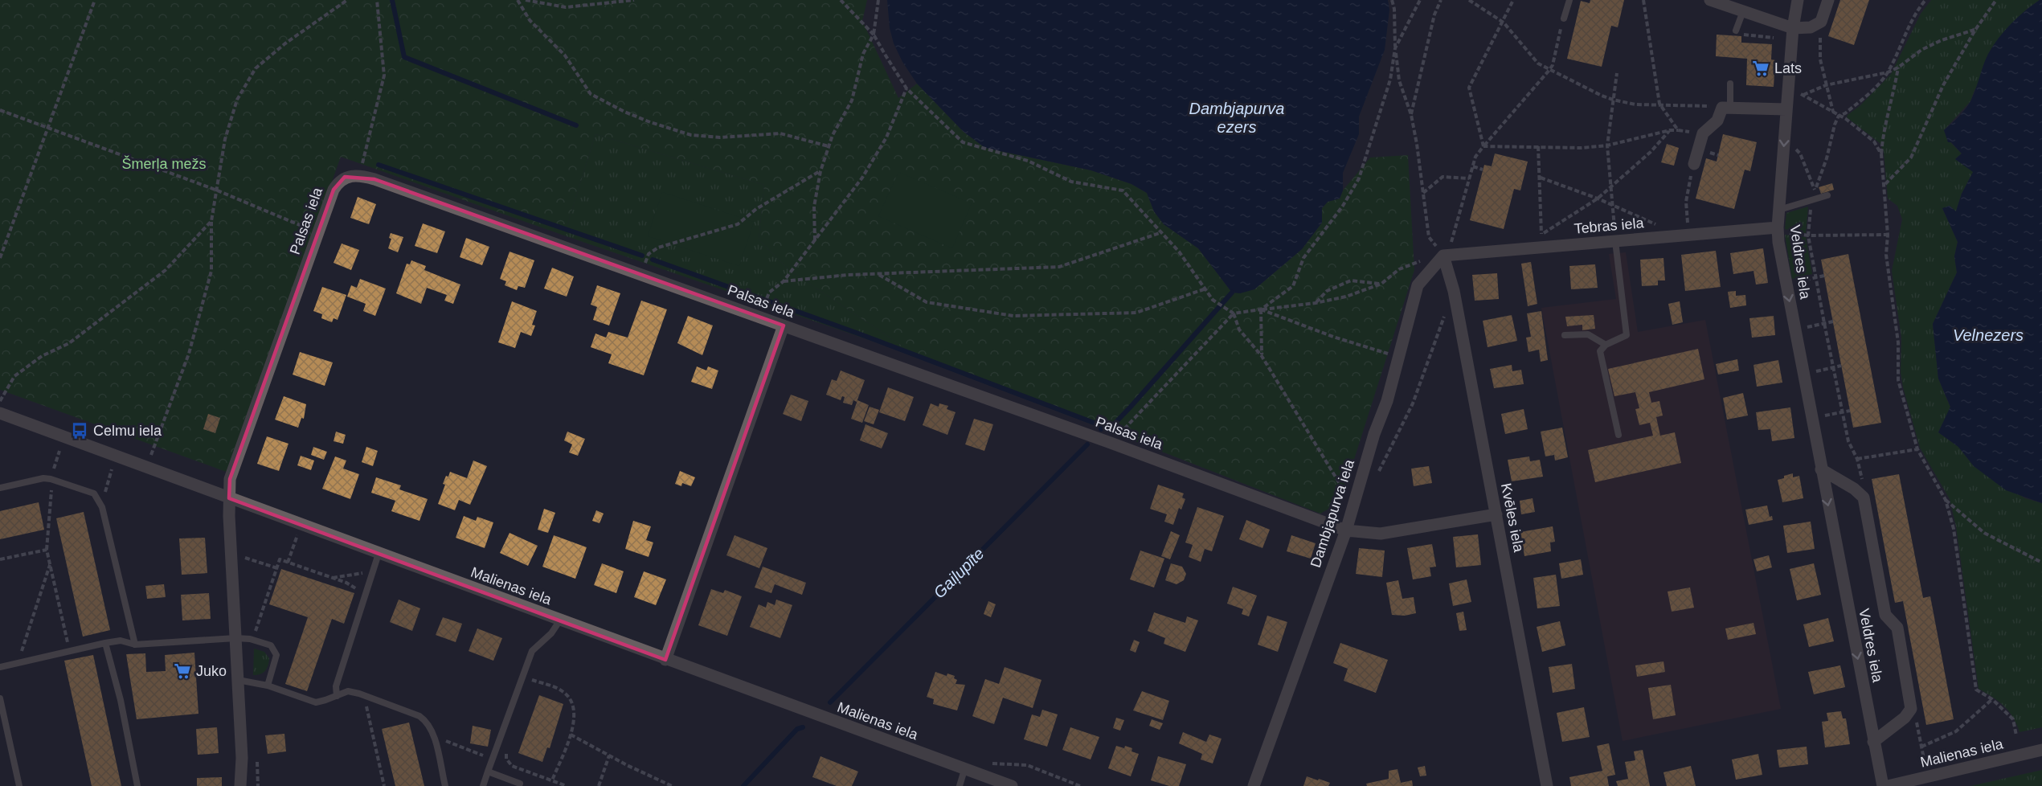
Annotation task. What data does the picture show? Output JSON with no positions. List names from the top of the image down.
{
  "streets": {
    "street": [
      "Palsas iela",
      "Tebras iela",
      "Veldres iela",
      "Dambjapurva iela",
      "Kvēles iela",
      "Malienas iela"
    ]
  },
  "crossings": [
    ["Palsas iela", "Dambjapurva iela"],
    ["Palsas iela", "Kvēles iela"],
    ["Palsas iela", "Malienas iela"],
    ["Tebras iela", "Veldres iela"],
    ["Tebras iela", "Dambjapurva iela"],
    ["Tebras iela", "Kvēles iela"],
    ["Dambjapurva iela", "Kvēles iela"]
  ],
  "water": ["Dambjapurva ezers", "Velnezers", "Gaiļupīte"],
  "parks": ["Šmerļa mežs"],
  "places": {
    "supermarket": ["Lats", "Juko"],
    "bus stop": ["Celmu iela"]
  }
}
